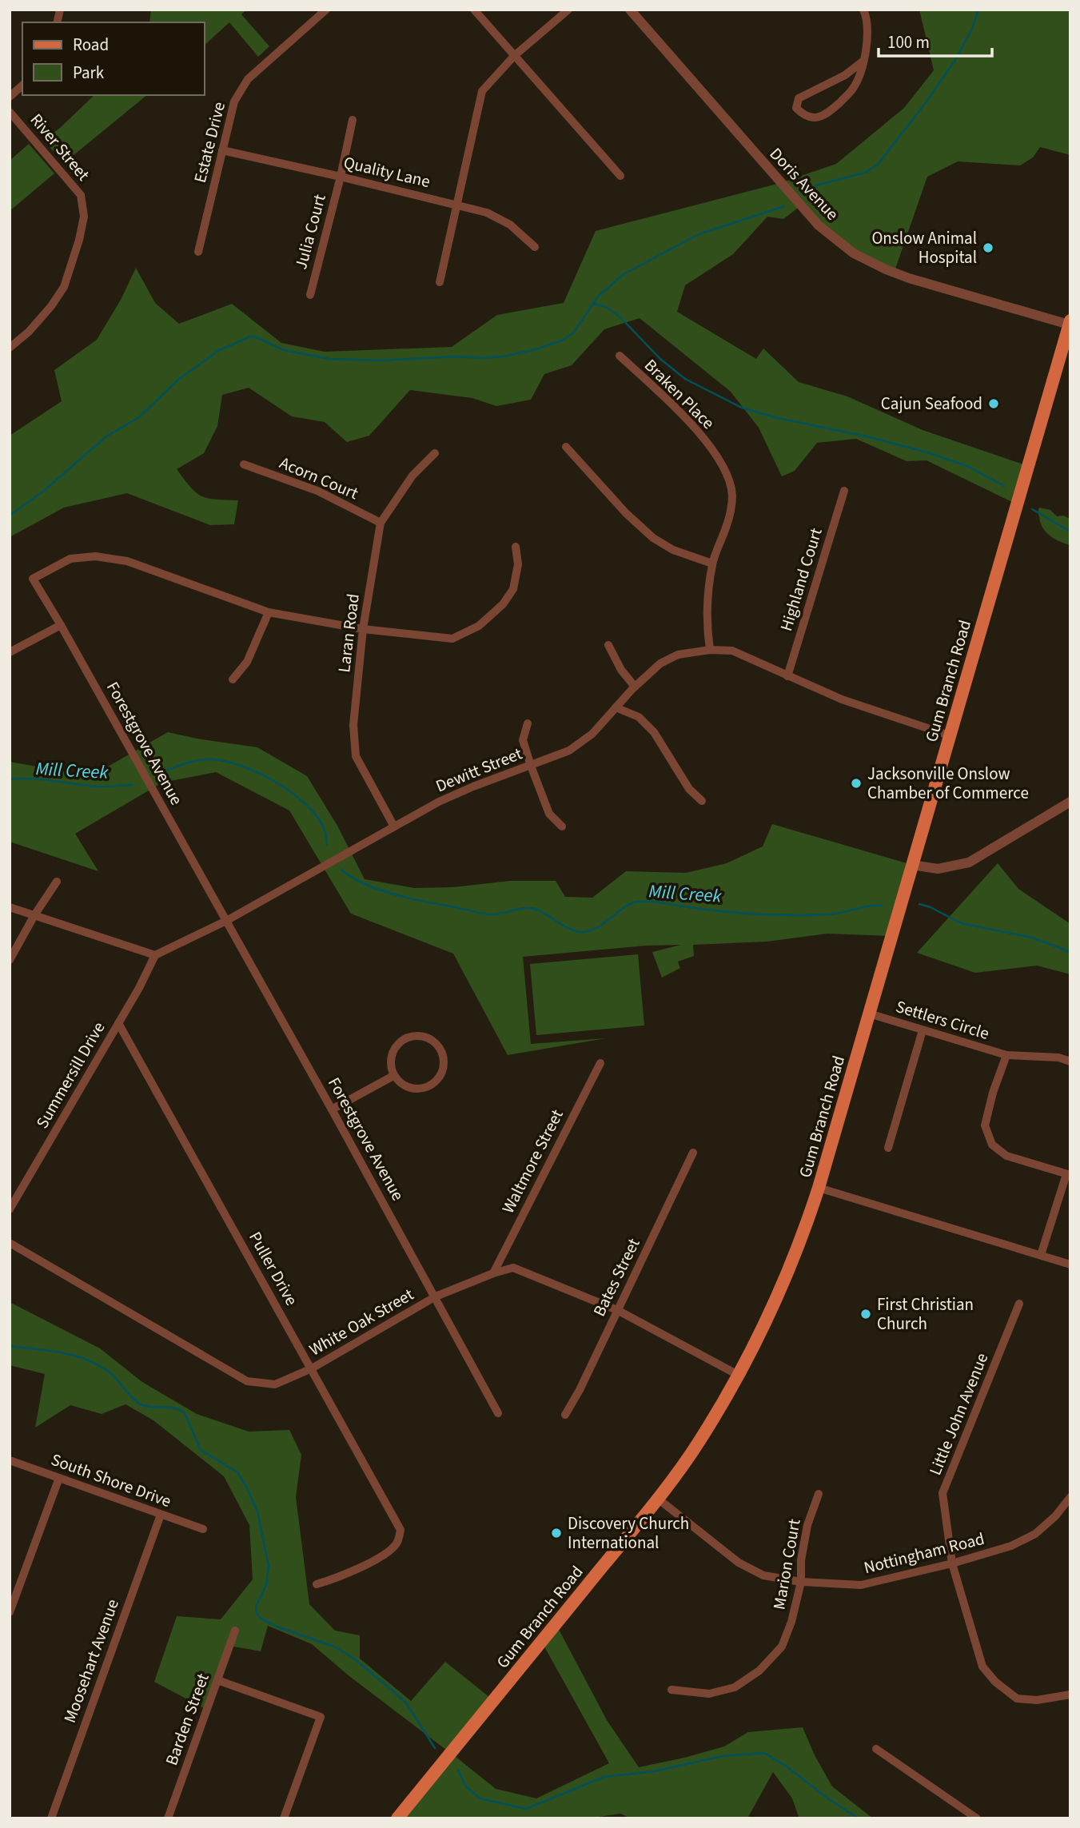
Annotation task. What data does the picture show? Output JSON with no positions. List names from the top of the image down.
{
  "streets": {
    "main road": ["Gum Branch Road"],
    "street": [
      "Estate Drive",
      "River Street",
      "Quality Lane",
      "Doris Avenue",
      "Julia Court",
      "Braken Place",
      "Acorn Court",
      "Highland Court",
      "Laran Road",
      "Forestgrove Avenue",
      "Dewitt Street",
      "Settlers Circle",
      "Summersill Drive",
      "Waltmore Street",
      "Puller Drive",
      "Bates Street",
      "White Oak Street",
      "Little John Avenue",
      "South Shore Drive",
      "Nottingham Road",
      "Marion Court",
      "Moosehart Avenue",
      "Barden Street"
    ]
  },
  "crossings": [
    ["Estate Drive", "Quality Lane"],
    ["Quality Lane", "Julia Court"],
    ["Doris Avenue", "Gum Branch Road"],
    ["Braken Place", "Dewitt Street"],
    ["Acorn Court", "Laran Road"],
    ["Highland Court", "Dewitt Street"],
    ["Laran Road", "Forestgrove Avenue"],
    ["Laran Road", "Dewitt Street"],
    ["Gum Branch Road", "Dewitt Street"],
    ["Gum Branch Road", "Settlers Circle"],
    ["Gum Branch Road", "White Oak Street"],
    ["Gum Branch Road", "Nottingham Road"],
    ["Forestgrove Avenue", "Dewitt Street"],
    ["Forestgrove Avenue", "White Oak Street"],
    ["Dewitt Street", "Summersill Drive"],
    ["Summersill Drive", "Puller Drive"],
    ["Waltmore Street", "White Oak Street"],
    ["Puller Drive", "White Oak Street"],
    ["Bates Street", "White Oak Street"],
    ["Little John Avenue", "Nottingham Road"],
    ["South Shore Drive", "Moosehart Avenue"],
    ["Nottingham Road", "Marion Court"]
  ],
  "water": ["Mill Creek"],
  "places": [
    "Onslow Animal Hospital",
    "Cajun Seafood",
    "Jacksonville Onslow Chamber of Commerce",
    "First Christian Church",
    "Discovery Church International"
  ],
  "legend": ["Road", "Park"],
  "scale_bar": "100 m"
}
